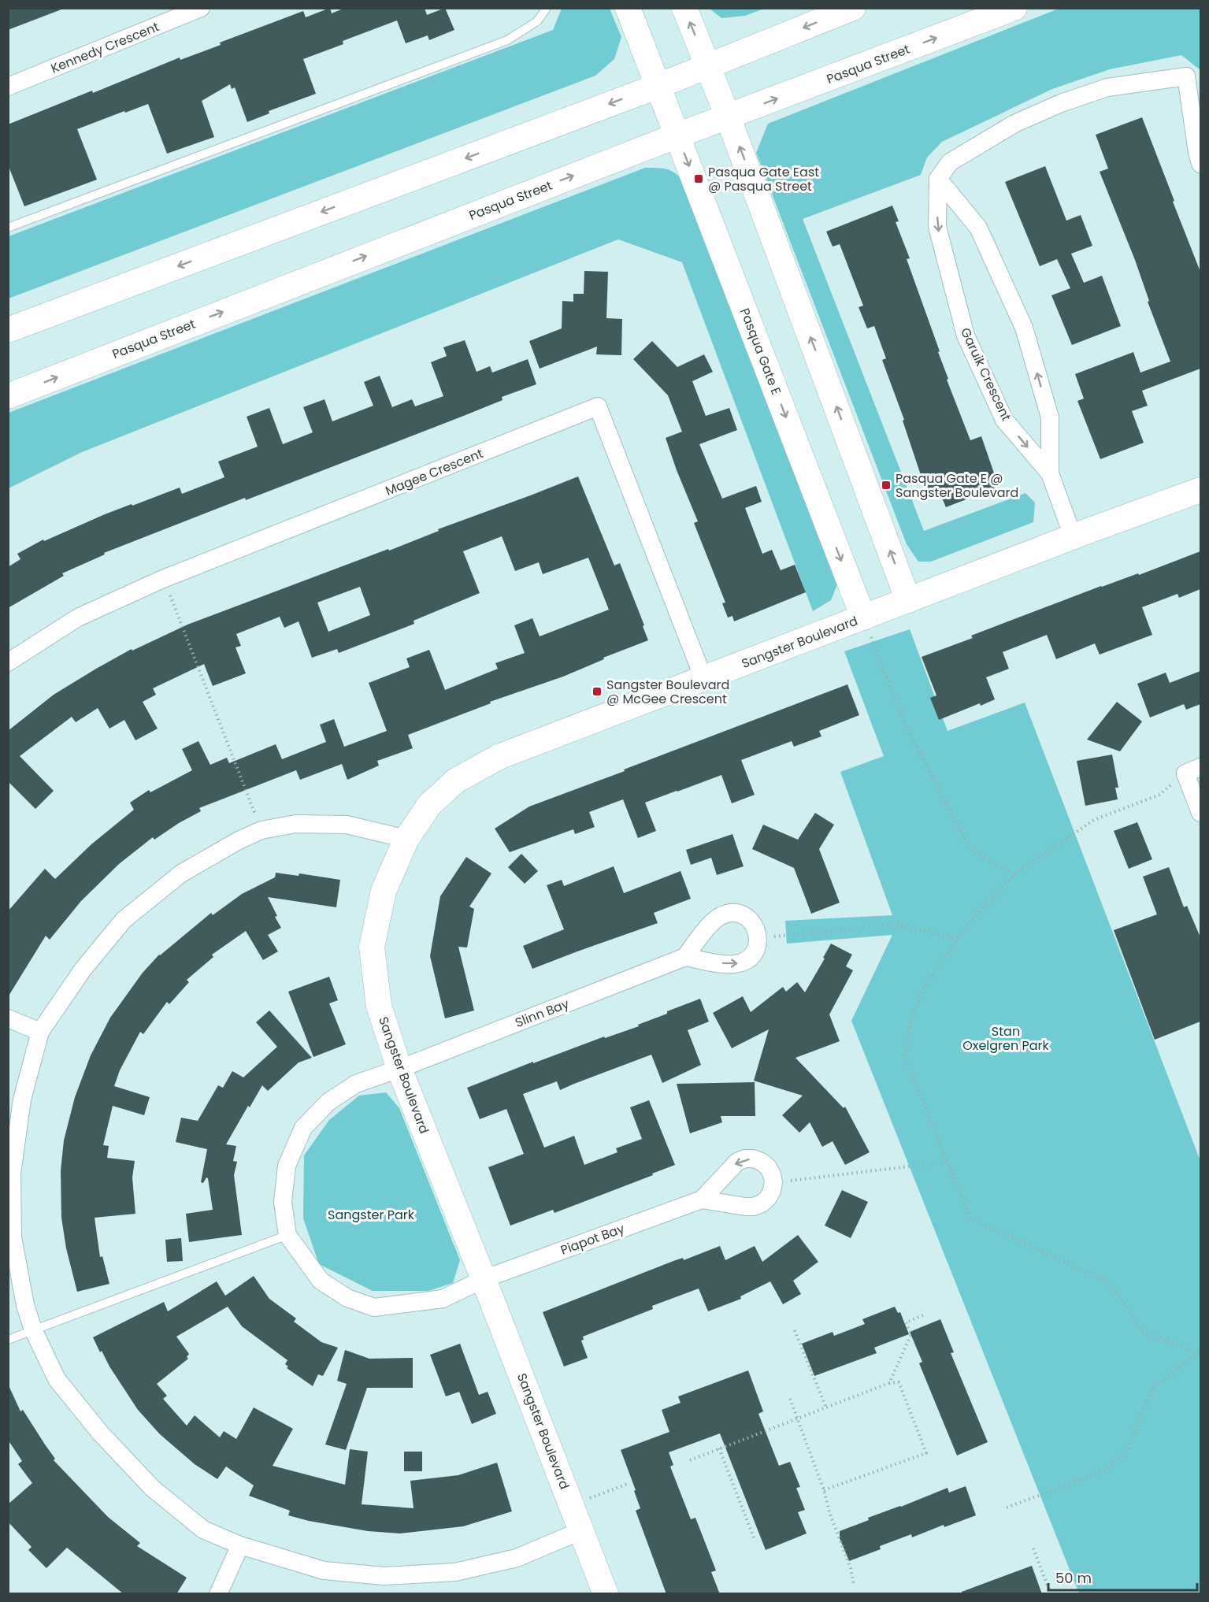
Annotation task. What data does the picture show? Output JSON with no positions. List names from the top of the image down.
{
  "streets": {
    "street": [
      "Kennedy Crescent",
      "Pasqua Street",
      "Pasqua Gate E",
      "Garuik Crescent",
      "Magee Crescent",
      "Sangster Boulevard",
      "Slinn Bay",
      "Piapot Bay"
    ]
  },
  "crossings": [
    ["Pasqua Street", "Pasqua Gate E"],
    ["Pasqua Gate E", "Sangster Boulevard"],
    ["Garuik Crescent", "Sangster Boulevard"],
    ["Magee Crescent", "Sangster Boulevard"],
    ["Sangster Boulevard", "Slinn Bay"],
    ["Sangster Boulevard", "Piapot Bay"],
    ["Slinn Bay", "Piapot Bay"]
  ],
  "parks": ["Stan Oxelgren Park", "Sangster Park"],
  "places": {
    "transit": ["Pasqua Gate East @ Pasqua Street", "Pasqua Gate E @ Sangster Boulevard", "Sangster Boulevard @ McGee Crescent"]
  },
  "scale_bar": "50 m"
}
